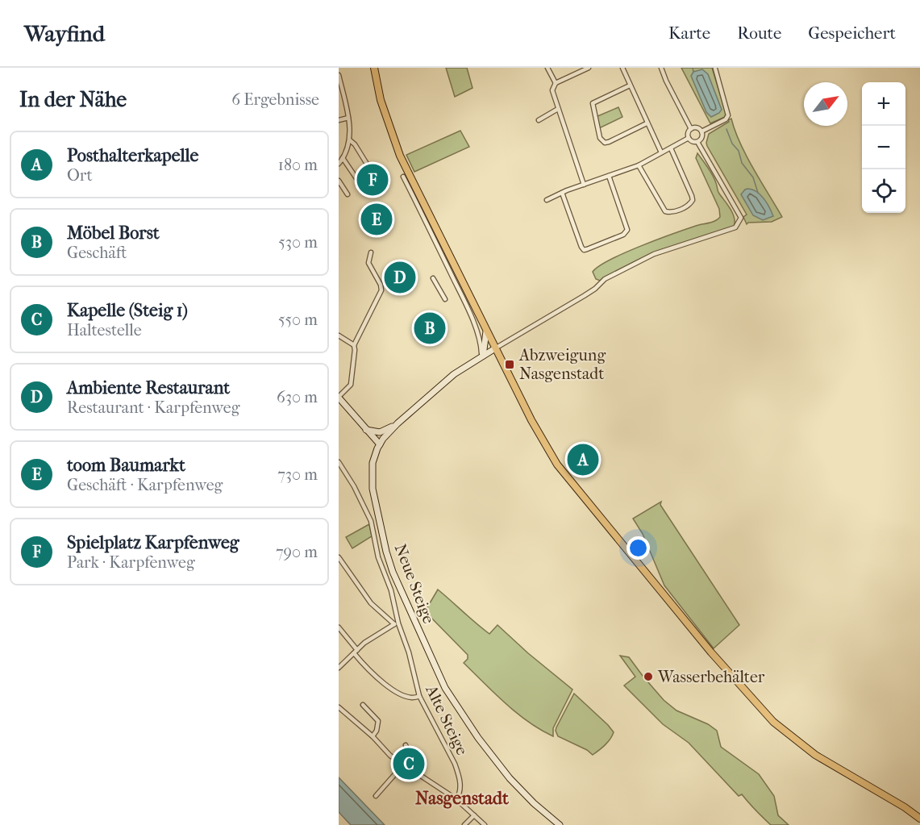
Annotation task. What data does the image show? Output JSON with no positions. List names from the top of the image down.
{
  "streets": {
    "main road": ["Neue Steige"],
    "street": ["Alte Steige"]
  },
  "districts": ["Nasgenstadt"],
  "places": {
    "transit": ["Abzweigung Nasgenstadt"],
    "other": ["Wasserbehälter"]
  },
  "north": "top right",
  "page": {
    "header": "Wayfind",
    "nav": ["Karte", "Route", "Gespeichert"],
    "heading": ["In der Nähe", "6 Ergebnisse"],
    "map_buttons": ["+", "−"],
    "list": [
      {
        "mark": "A",
        "name": "Posthalterkapelle",
        "note": "Ort",
        "value": "180 m"
      },
      {
        "mark": "B",
        "name": "Möbel Borst",
        "note": "Geschäft",
        "value": "530 m"
      },
      {
        "mark": "C",
        "name": "Kapelle (Steig 1)",
        "note": "Haltestelle",
        "value": "550 m"
      },
      {
        "mark": "D",
        "name": "Ambiente Restaurant",
        "note": "Restaurant · Karpfenweg",
        "value": "630 m"
      },
      {
        "mark": "E",
        "name": "toom Baumarkt",
        "note": "Geschäft · Karpfenweg",
        "value": "730 m"
      },
      {
        "mark": "F",
        "name": "Spielplatz Karpfenweg",
        "note": "Park · Karpfenweg",
        "value": "790 m"
      }
    ],
    "pins": [
      "F",
      "E",
      "D",
      "B",
      "A",
      "C"
    ]
  }
}
